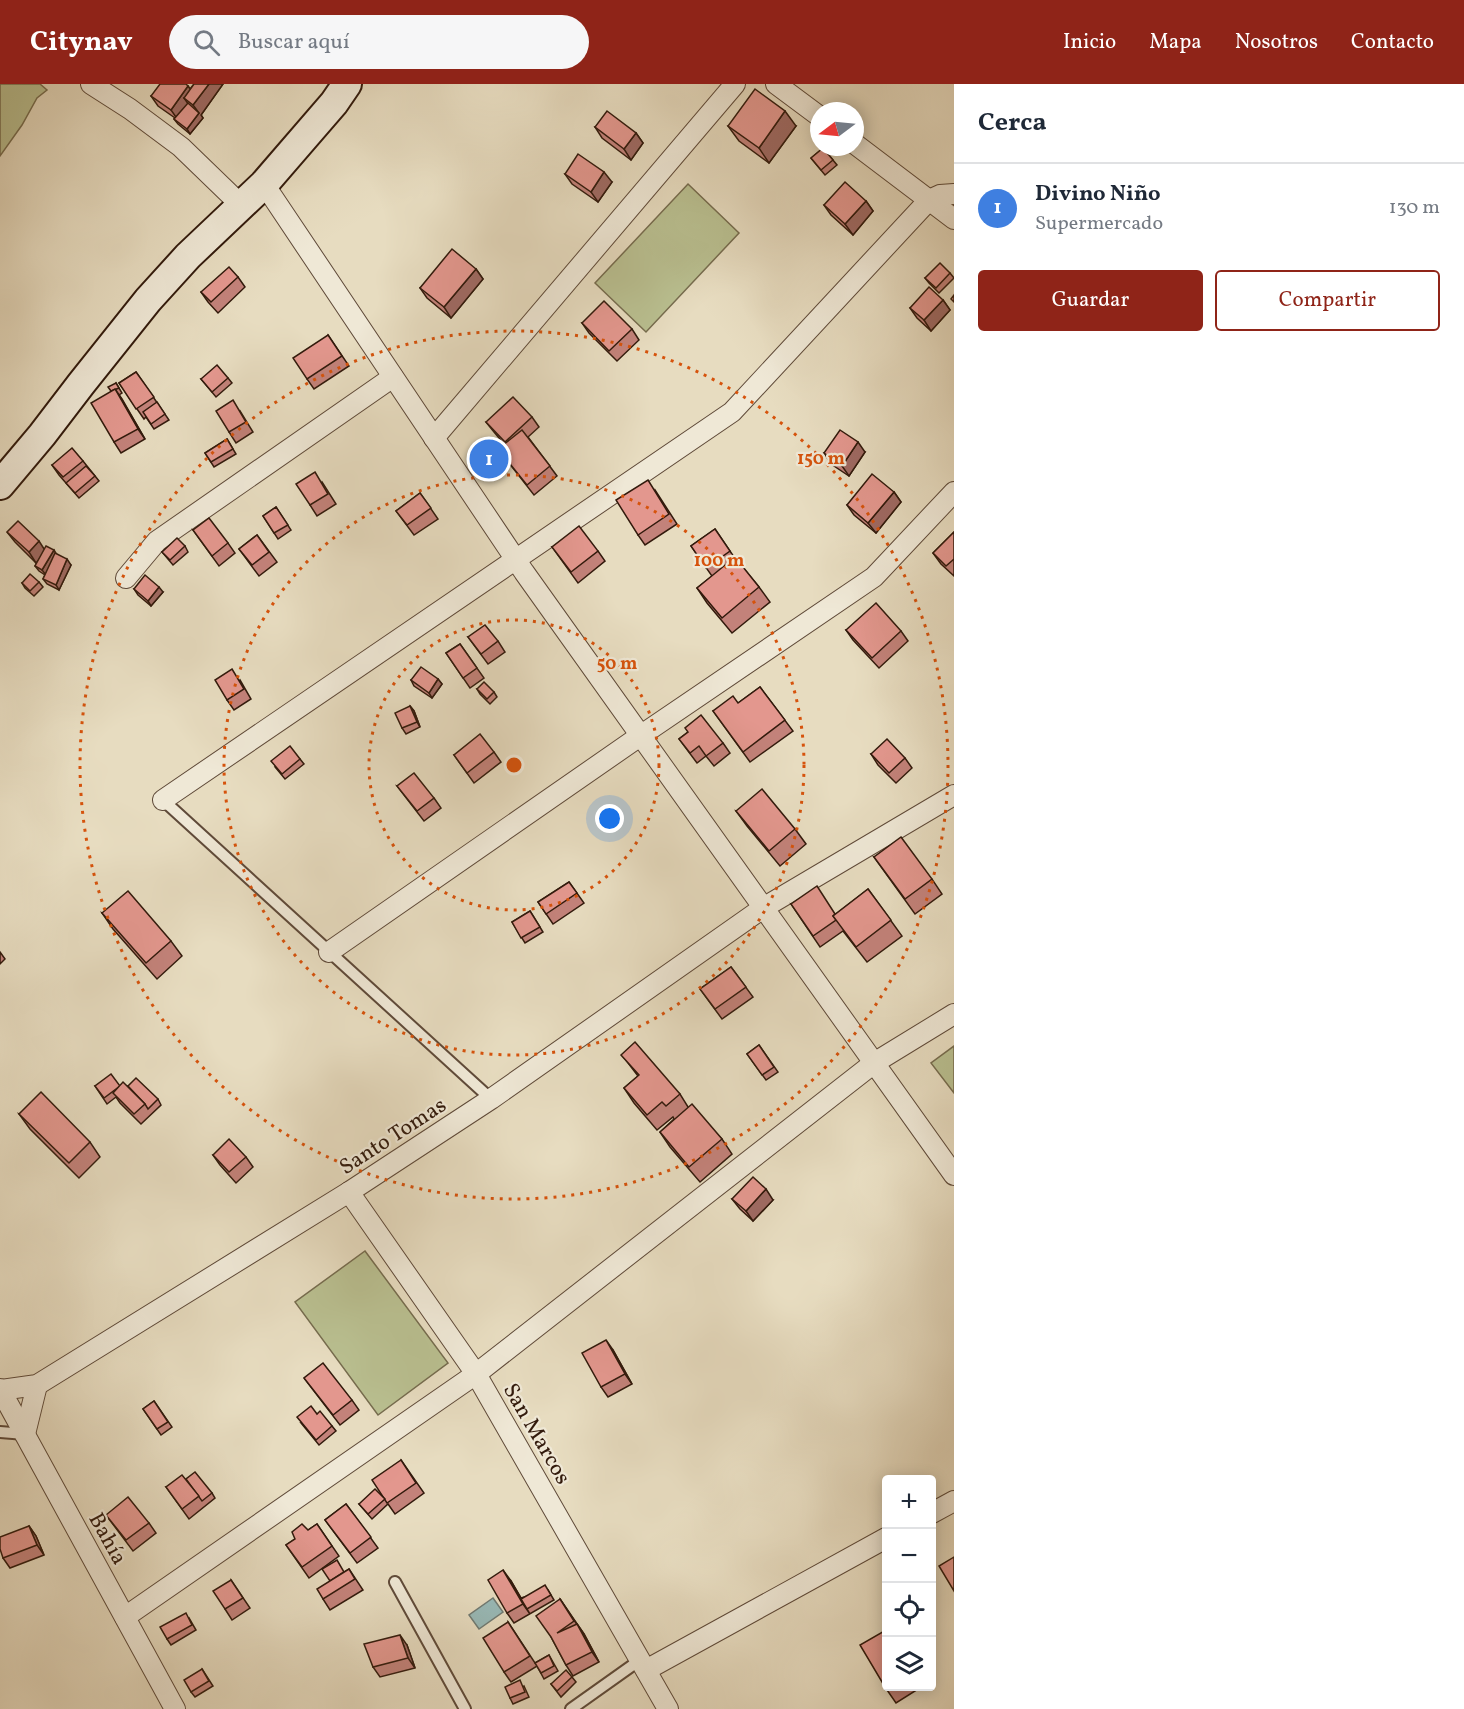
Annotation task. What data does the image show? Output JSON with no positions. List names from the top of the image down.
{
  "streets": {
    "street": ["Santo Tomas", "San Marcos", "Bahía"]
  },
  "crossings": [
    ["Santo Tomas", "San Marcos"],
    ["Santo Tomas", "Bahía"]
  ],
  "north": "left",
  "page": {
    "header": "Citynav",
    "search": "Buscar aquí",
    "nav": [
      "Inicio",
      "Mapa",
      "Nosotros",
      "Contacto"
    ],
    "heading": "Cerca",
    "list": [
      {
        "mark": "1",
        "name": "Divino Niño",
        "note": "Supermercado",
        "value": "130 m"
      }
    ],
    "buttons": ["Guardar", "Compartir"],
    "pins": "1",
    "map_buttons": ["+", "−"]
  },
  "rings": ["150 m", "100 m", "50 m"]
}
